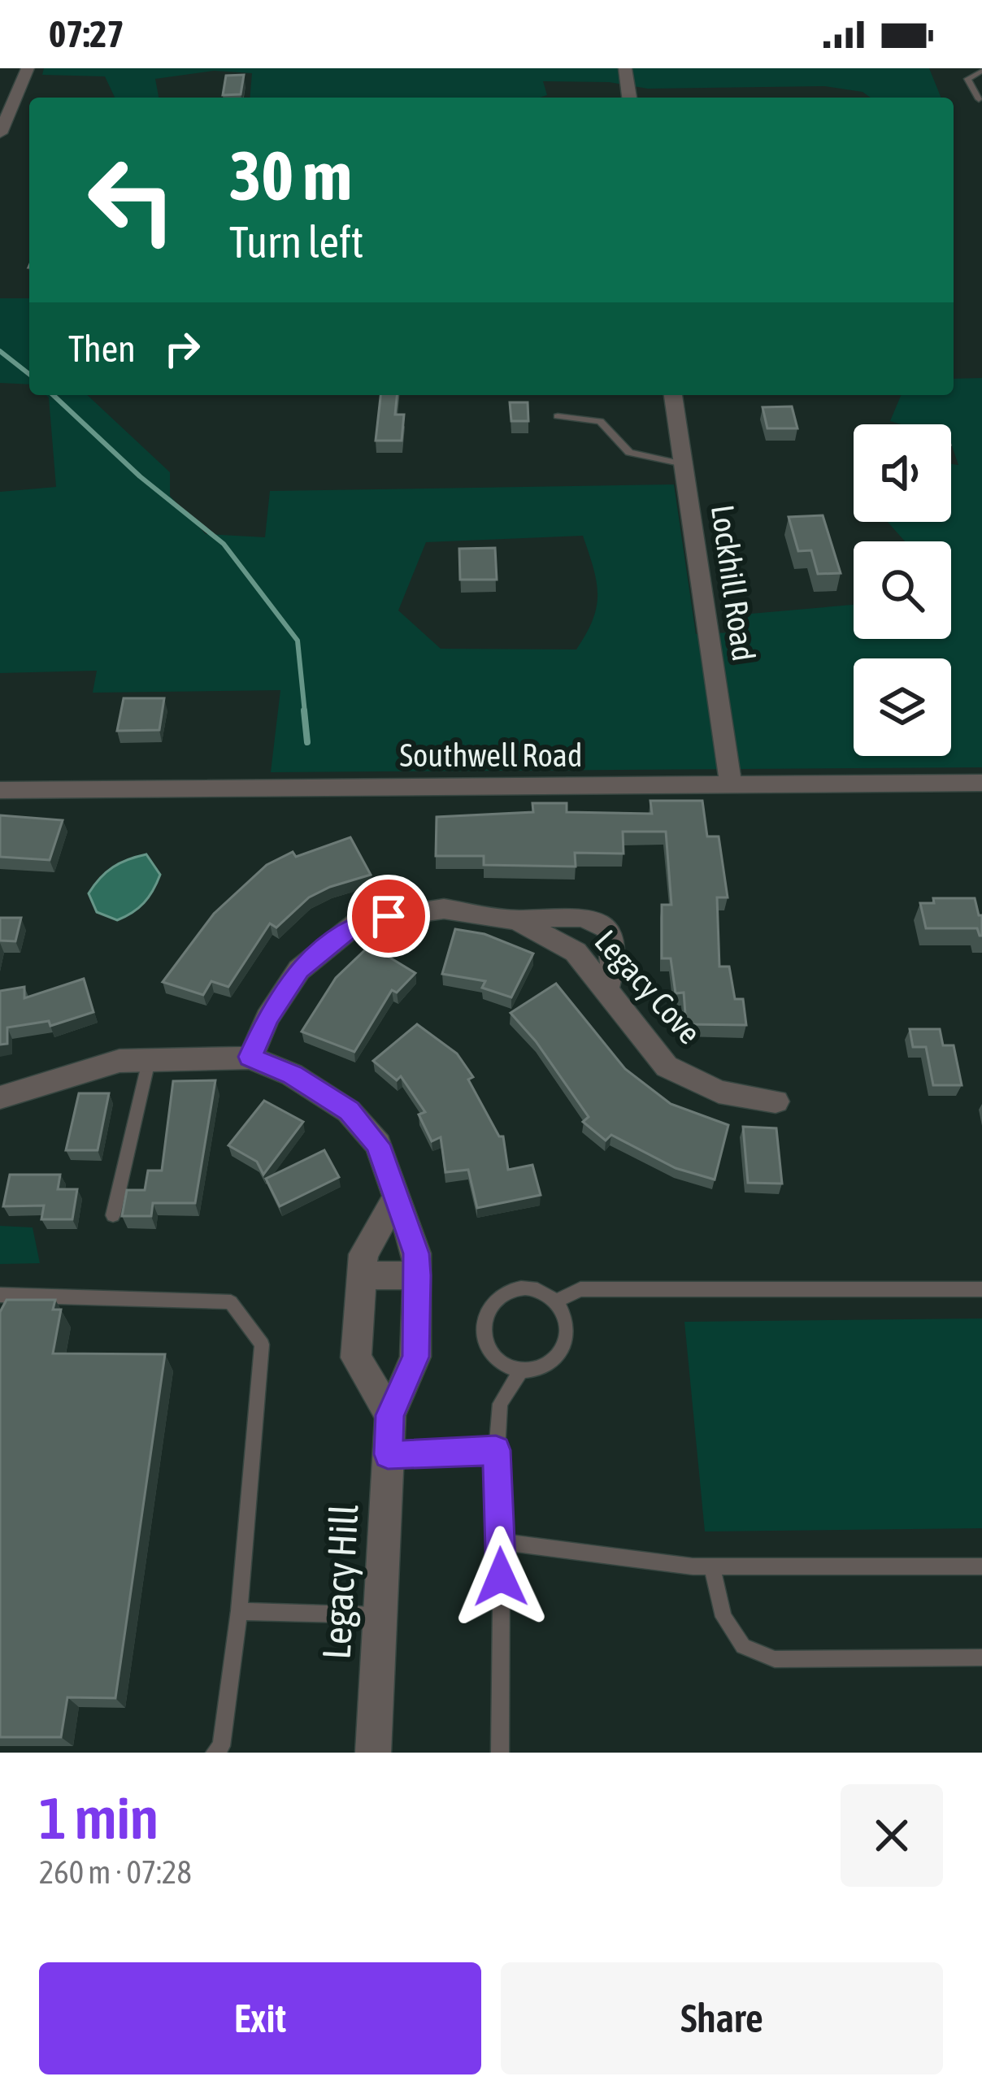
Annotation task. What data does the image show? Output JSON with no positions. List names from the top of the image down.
{
  "streets": {
    "street": [
      "Lockhill Road",
      "Southwell Road",
      "Legacy Cove",
      "Legacy Hill"
    ]
  },
  "crossings": [
    ["Lockhill Road", "Southwell Road"],
    ["Legacy Cove", "Legacy Hill"]
  ],
  "page": {
    "status": "07:27",
    "turn": ["30 m", "Turn left"],
    "then": "Then",
    "heading": ["1 min", "260 m · 07:28"],
    "buttons": ["Exit", "Share"]
  }
}
